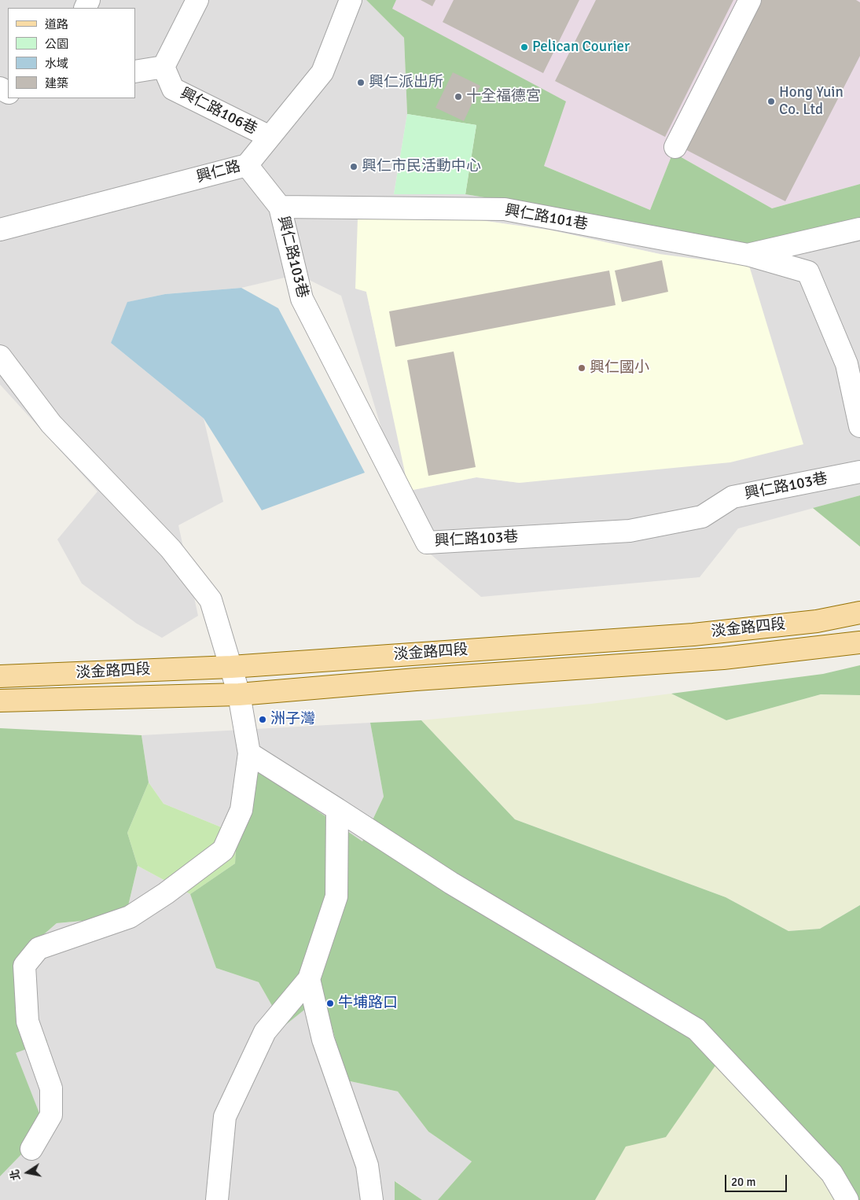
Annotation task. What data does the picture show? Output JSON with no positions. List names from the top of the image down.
{
  "streets": {
    "main road": ["淡金路四段"],
    "street": [
      "興仁路106巷",
      "興仁路",
      "興仁路101巷",
      "興仁路103巷"
    ]
  },
  "crossings": [
    ["興仁路106巷", "興仁路"],
    ["興仁路101巷", "興仁路103巷"]
  ],
  "places": [
    "Pelican Courier",
    "興仁派出所",
    "十全福德宮",
    "Hong Yuin Co. Ltd",
    "興仁市民活動中心",
    "興仁國小",
    "洲子灣",
    "牛埔路口"
  ],
  "legend": [
    "道路",
    "公園",
    "水域",
    "建築"
  ],
  "scale_bar": "20 m",
  "north": "left"
}
